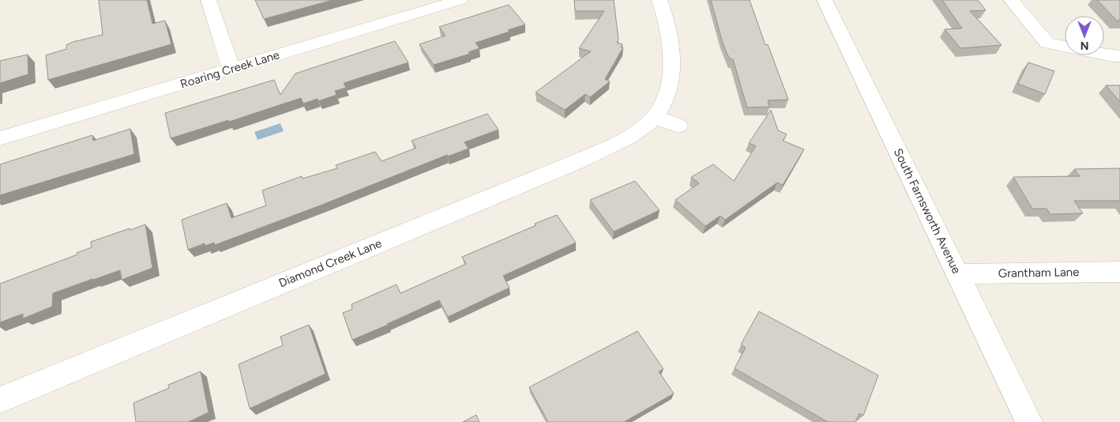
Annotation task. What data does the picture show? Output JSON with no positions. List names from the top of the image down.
{
  "streets": {
    "street": [
      "Roaring Creek Lane",
      "South Farnsworth Avenue",
      "Diamond Creek Lane",
      "Grantham Lane"
    ]
  },
  "crossings": [
    ["South Farnsworth Avenue", "Grantham Lane"]
  ],
  "north": "bottom"
}
